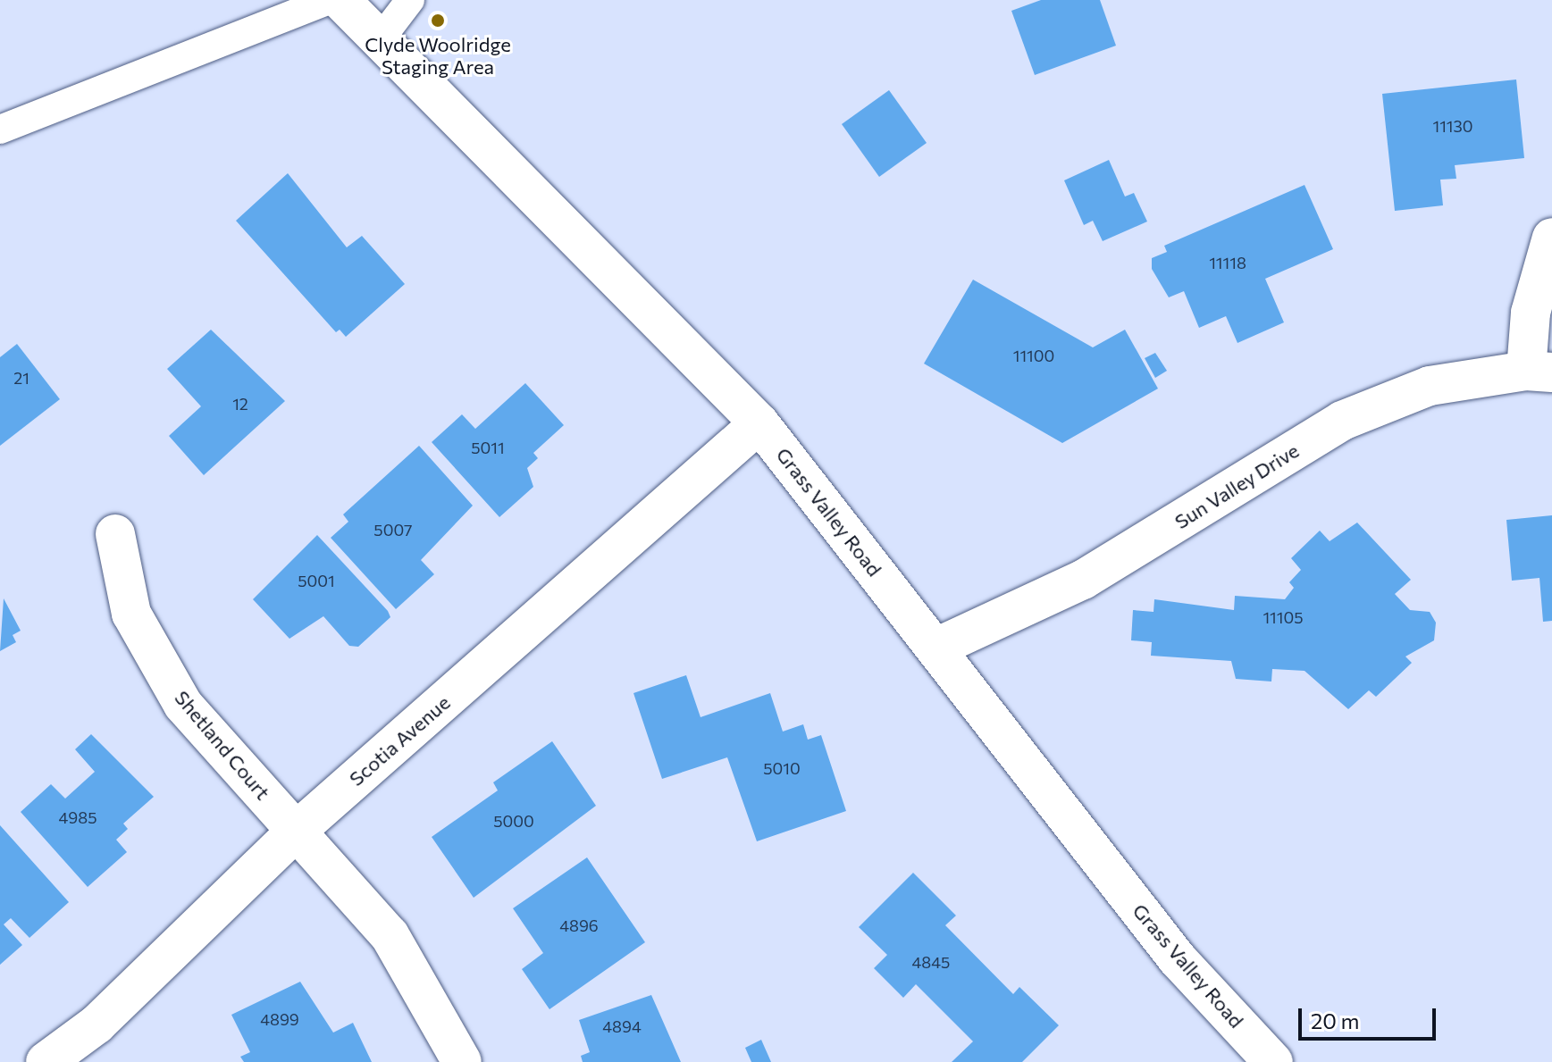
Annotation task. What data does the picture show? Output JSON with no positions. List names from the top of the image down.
{
  "streets": {
    "street": [
      "Sun Valley Drive",
      "Grass Valley Road",
      "Scotia Avenue",
      "Shetland Court"
    ]
  },
  "crossings": [
    ["Sun Valley Drive", "Grass Valley Road"],
    ["Grass Valley Road", "Scotia Avenue"],
    ["Scotia Avenue", "Shetland Court"]
  ],
  "places": ["Clyde Woolridge Staging Area"],
  "house_numbers": [
    "11130",
    "11118",
    "11100",
    "21",
    "12",
    "5011",
    "5007",
    "5001",
    "11105",
    "5010",
    "4985",
    "5000",
    "4896",
    "4845",
    "4899",
    "4894"
  ],
  "scale_bar": "20 m"
}
